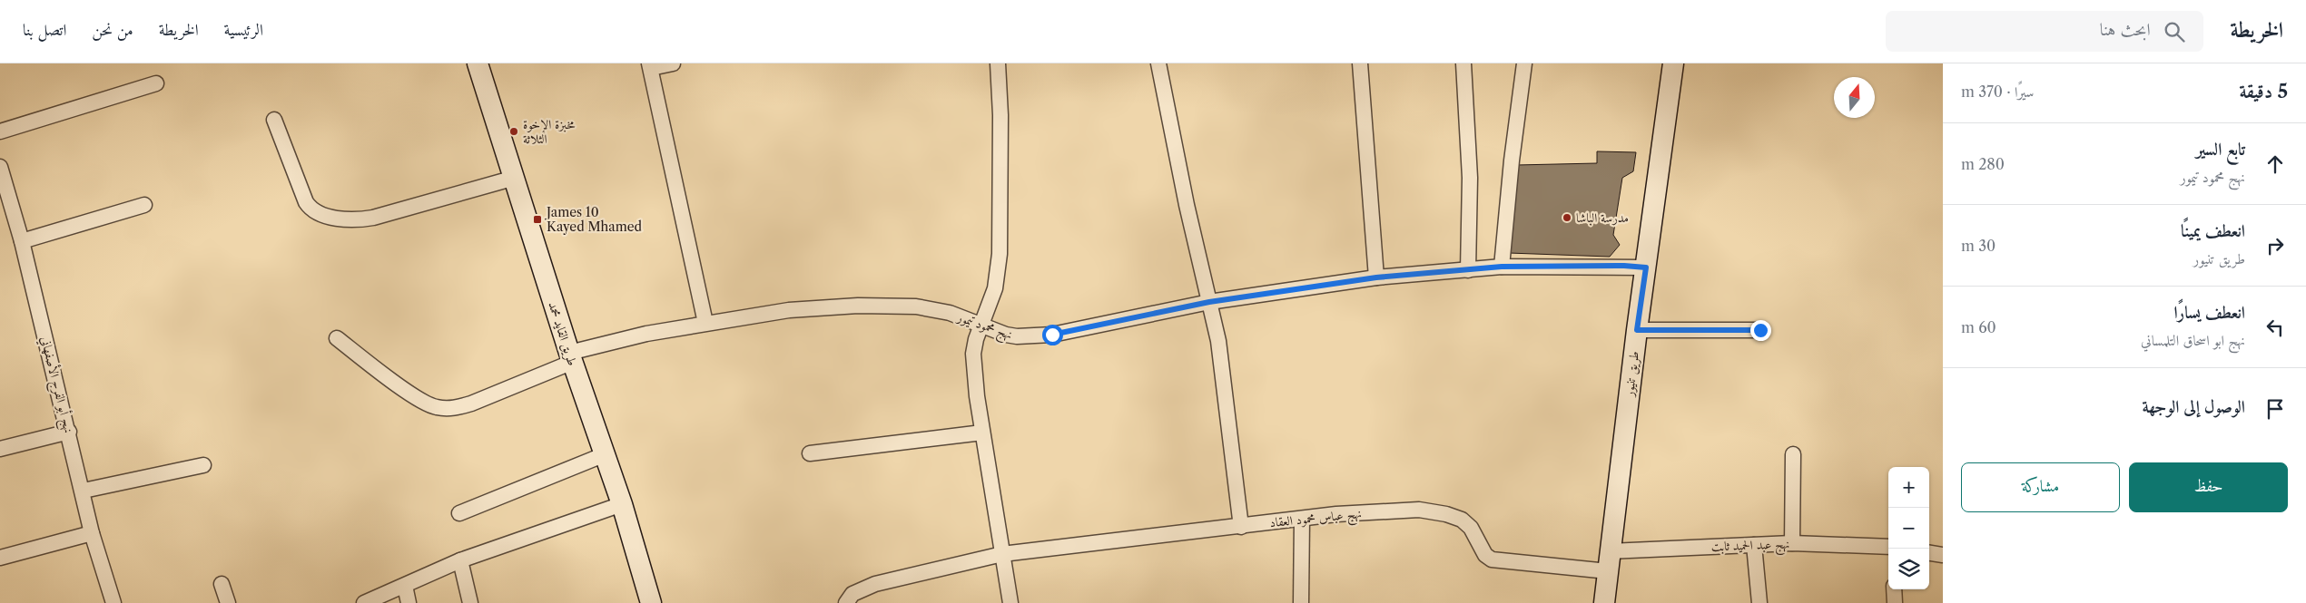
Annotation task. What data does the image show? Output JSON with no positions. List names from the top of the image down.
{
  "streets": {
    "main road": ["طريق القايد محمد", "طريق تنيور"],
    "street": [
      "نهج محمود تيمور",
      "نهج أبو الفرج الأصفهاني",
      "نهج عباس محمود العقاد",
      "نهج عبد الحميد ثابت"
    ]
  },
  "crossings": [
    ["نهج محمود تيمور", "طريق القايد محمد"],
    ["نهج محمود تيمور", "طريق تنيور"],
    ["طريق تنيور", "نهج عباس محمود العقاد"],
    ["طريق تنيور", "نهج عبد الحميد ثابت"],
    ["نهج عباس محمود العقاد", "نهج عبد الحميد ثابت"]
  ],
  "places": {
    "other": ["مخبزة الإخوة الثلاثة", "مدرسة الباشا"],
    "transit": ["James 10 Kayed Mhamed"]
  },
  "north": "top",
  "page": {
    "header": "الخريطة",
    "search": "ابحث هنا",
    "nav": [
      "الرئيسية",
      "الخريطة",
      "من نحن",
      "اتصل بنا"
    ],
    "heading": ["5 دقيقة", "سيرًا · 370 m"],
    "list": [
      ["تابع السير", "نهج محمود تيمور", "280 m"],
      ["انعطف يمينًا", "طريق تنيور", "30 m"],
      ["انعطف يسارًا", "نهج ابو اسحاق التلمساني", "60 m"],
      "الوصول إلى الوجهة"
    ],
    "buttons": ["حفظ", "مشاركة"],
    "map_buttons": ["+", "−"]
  }
}
